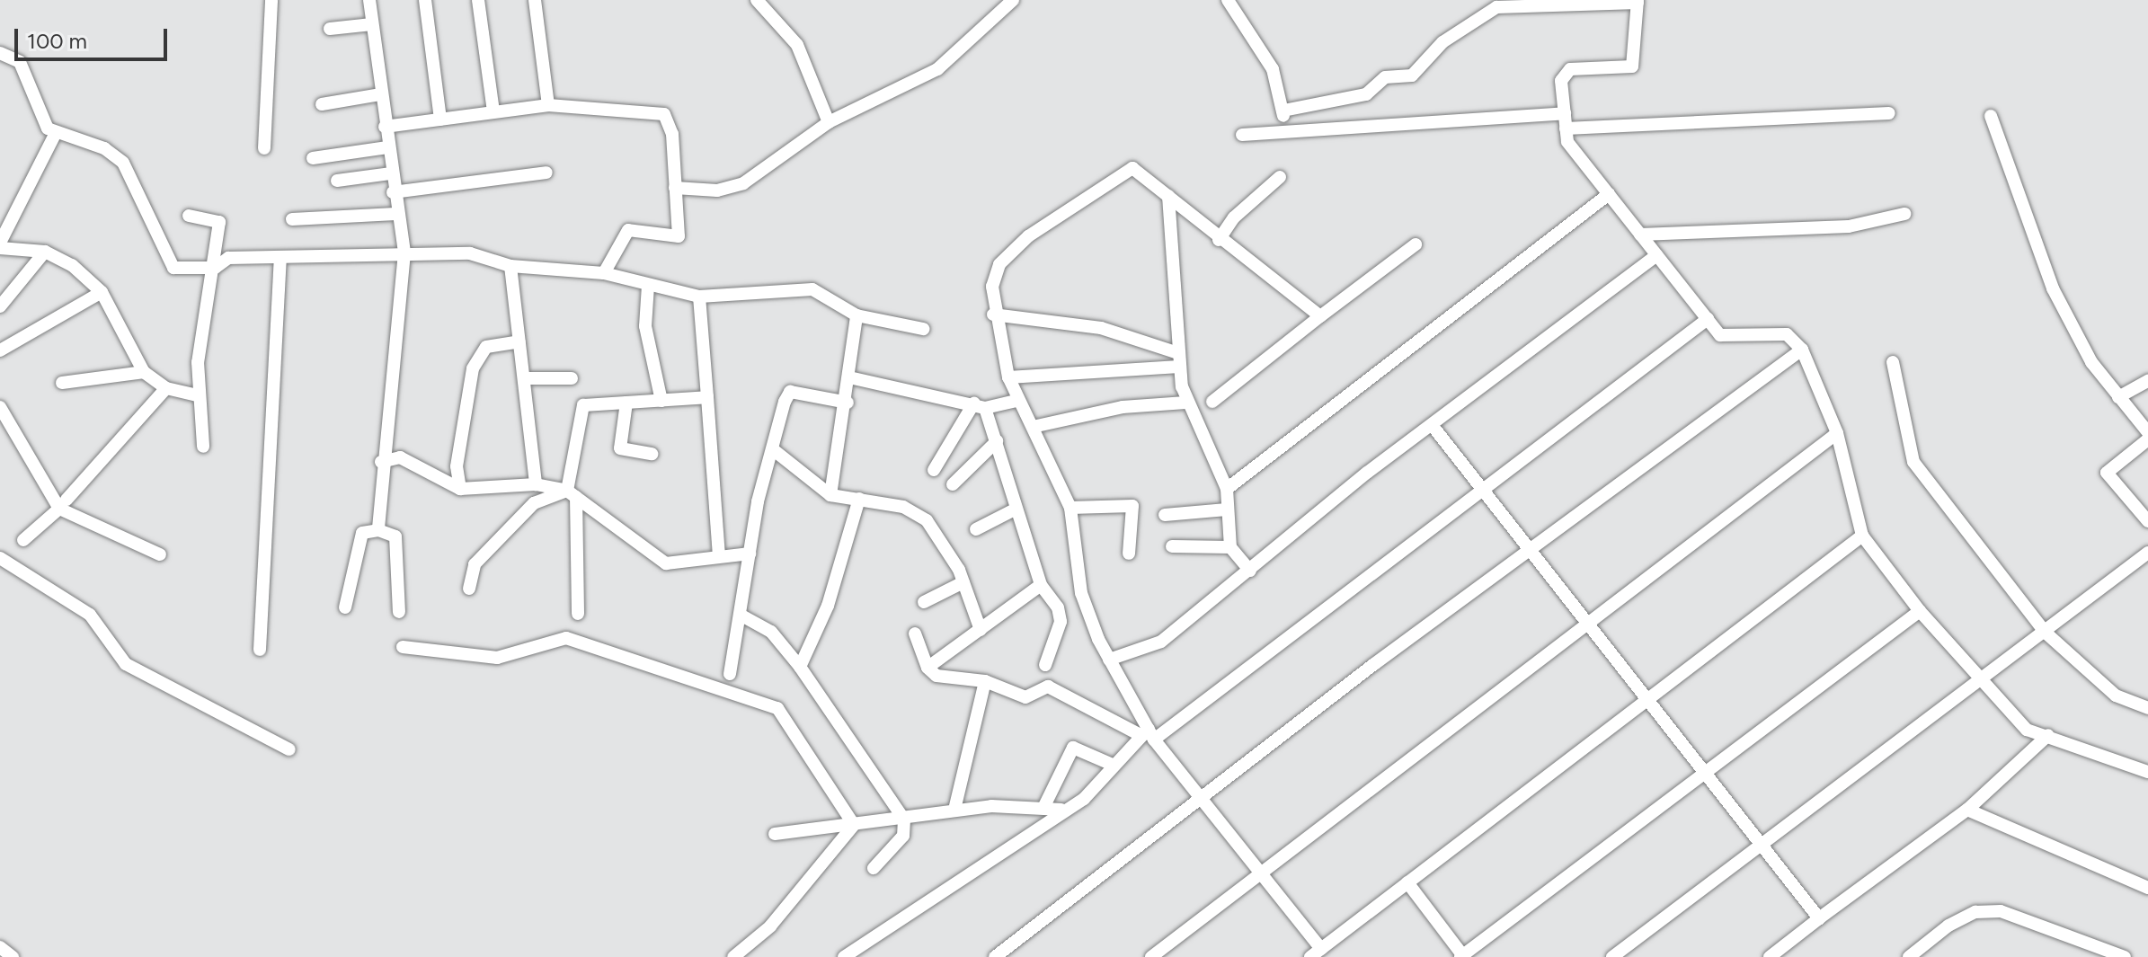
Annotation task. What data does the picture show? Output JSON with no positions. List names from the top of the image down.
{
  "scale_bar": "100 m"
}
